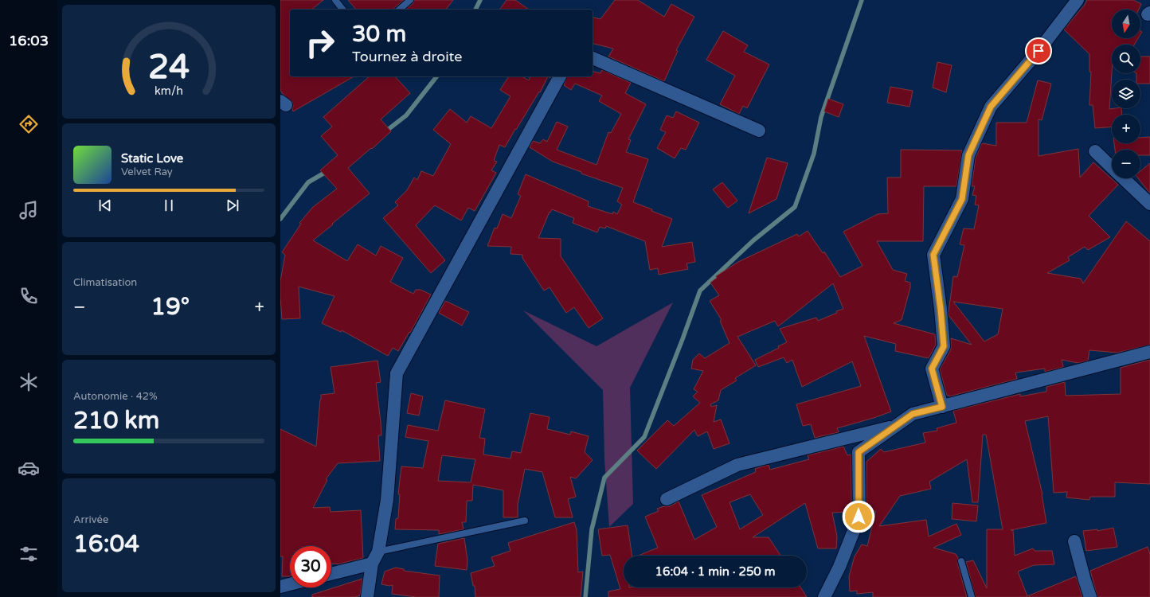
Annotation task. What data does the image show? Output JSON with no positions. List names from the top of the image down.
{
  "north": "bottom",
  "page": {
    "tabs": "16:03",
    "map_buttons": ["+", "−"],
    "turn": ["30 m", "Tournez à droite"],
    "song": ["Static Love", "Velvet Ray"],
    "tile": [
      "Climatisation",
      ["Autonomie · 42%", "210 km"],
      ["Arrivée", "16:04"]
    ],
    "heat": ["−", "19°", "+"],
    "limit": "30",
    "trip": "16:04 · 1 min · 250 m",
    "gauge": ["24", "km/h"]
  }
}
